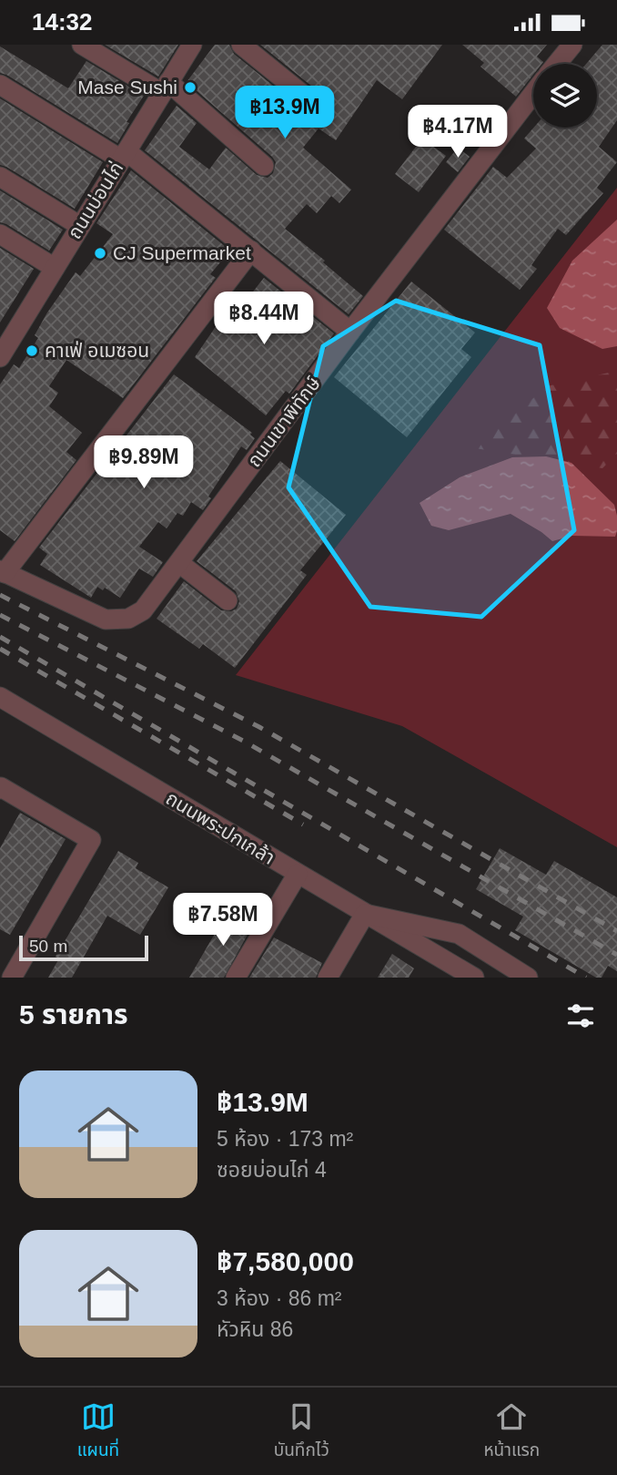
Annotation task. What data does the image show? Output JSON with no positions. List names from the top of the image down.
{
  "streets": {
    "street": ["ถนนบ่อนไก่", "ถนนเขาพิทักษ์", "ถนนพระปกเกล้า"]
  },
  "places": ["Mase Sushi", "CJ Supermarket", "คาเฟ่ อเมซอน"],
  "scale_bar": "50 m",
  "page": {
    "status": "14:32",
    "price": [
      "฿13.9M",
      "฿4.17M",
      "฿8.44M",
      "฿9.89M",
      "฿7.58M"
    ],
    "scale": "50 m",
    "heading": "5 รายการ",
    "list": [
      {
        "name": "฿13.9M",
        "note": "5 ห้อง · 173 m² · ซอยบ่อนไก่ 4"
      },
      {
        "name": "฿7,580,000",
        "note": "3 ห้อง · 86 m² · หัวหิน 86"
      }
    ],
    "tabs": ["แผนที่", "บันทึกไว้", "หน้าแรก"]
  }
}
